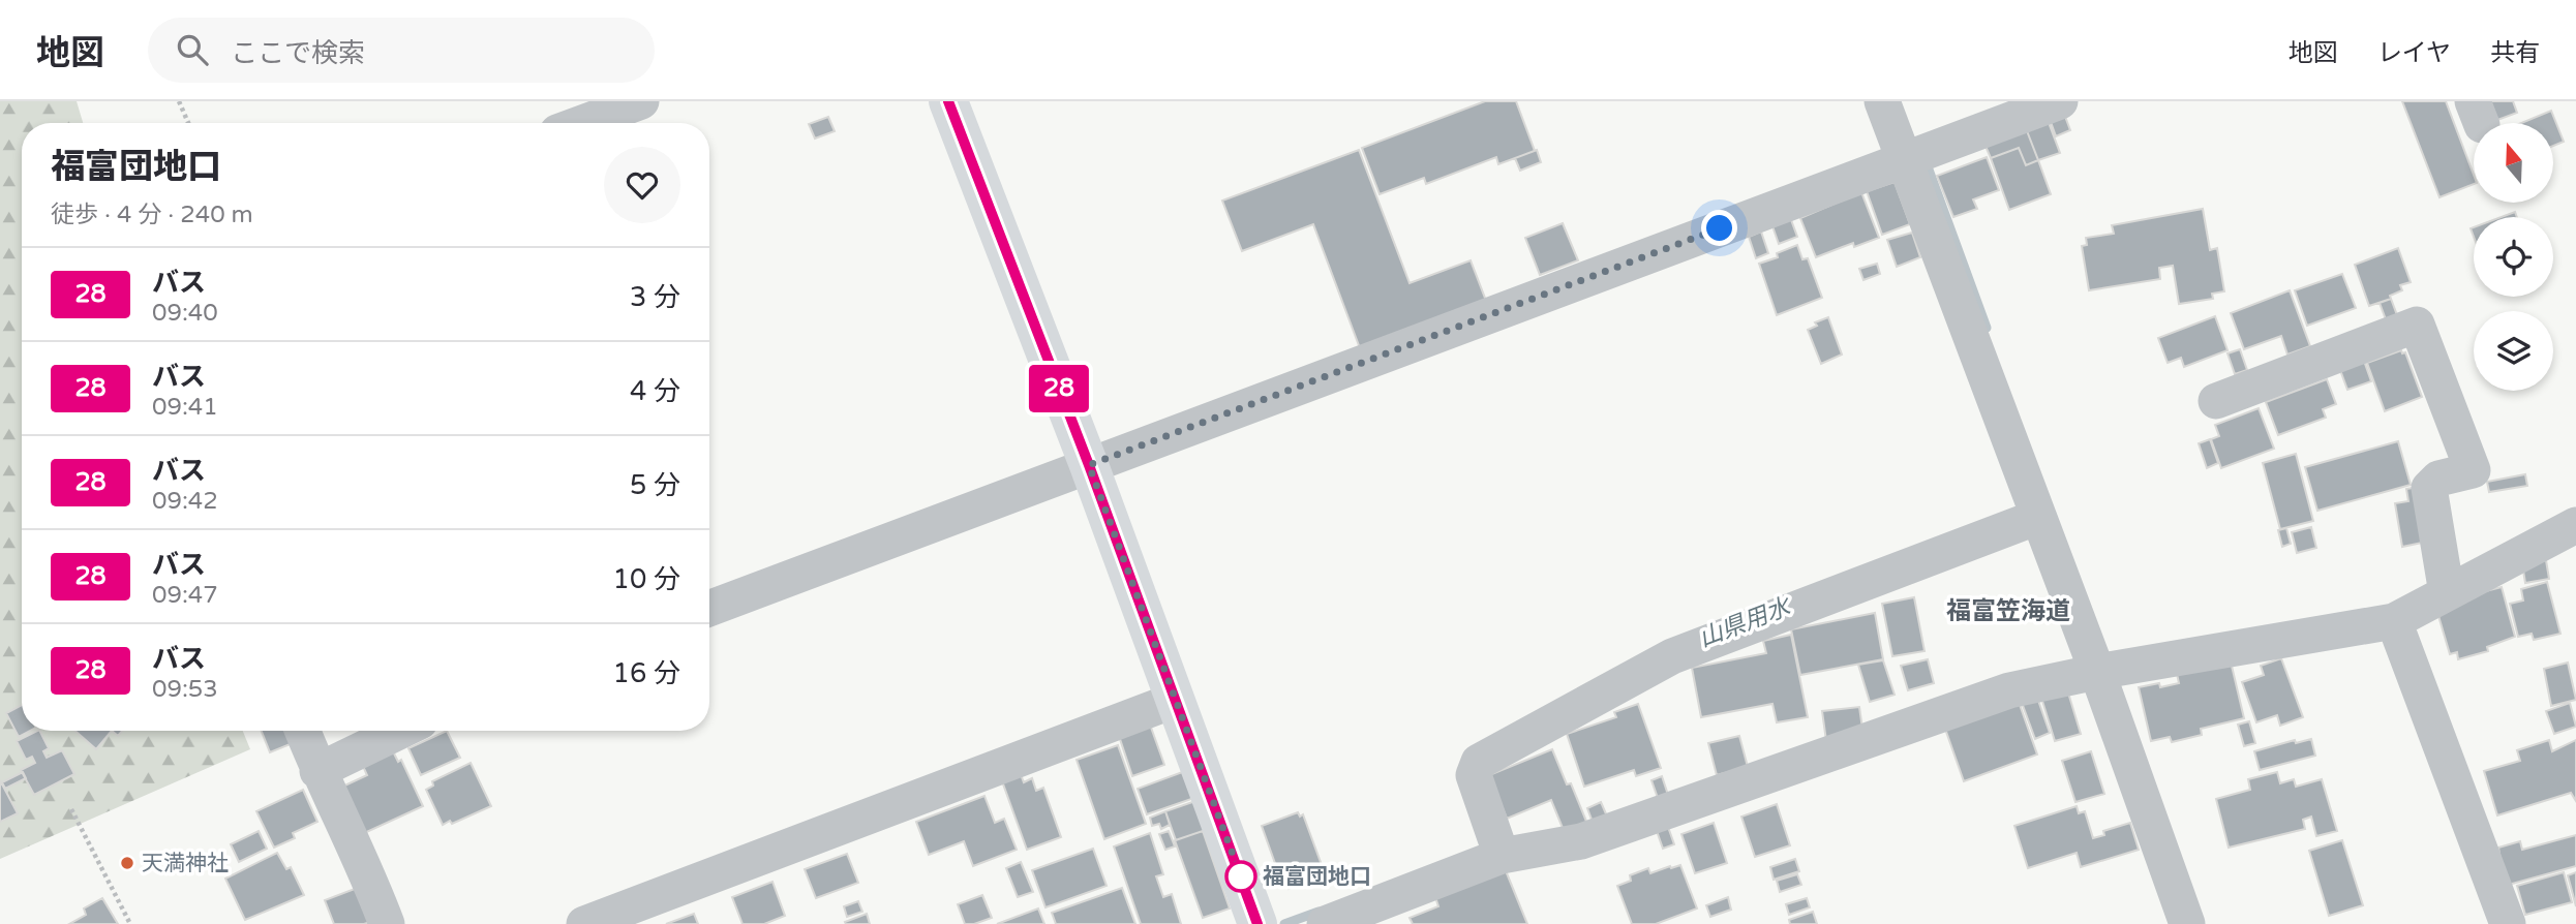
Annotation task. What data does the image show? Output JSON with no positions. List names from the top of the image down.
{
  "districts": ["福富笠海道"],
  "water": ["山県用水"],
  "places": ["天満神社", "福富団地口"],
  "lines": ["bus line 28"],
  "north": "top",
  "page": {
    "header": "地図",
    "search": "ここで検索",
    "nav": ["地図", "レイヤ", "共有"],
    "on_map": "28",
    "heading": ["福富団地口", "徒歩 · 4 分 · 240 m"],
    "list": [
      {
        "mark": "28",
        "name": "バス",
        "note": "09:40",
        "value": "3 分"
      },
      {
        "mark": "28",
        "name": "バス",
        "note": "09:41",
        "value": "4 分"
      },
      {
        "mark": "28",
        "name": "バス",
        "note": "09:42",
        "value": "5 分"
      },
      {
        "mark": "28",
        "name": "バス",
        "note": "09:47",
        "value": "10 分"
      },
      {
        "mark": "28",
        "name": "バス",
        "note": "09:53",
        "value": "16 分"
      }
    ]
  }
}
